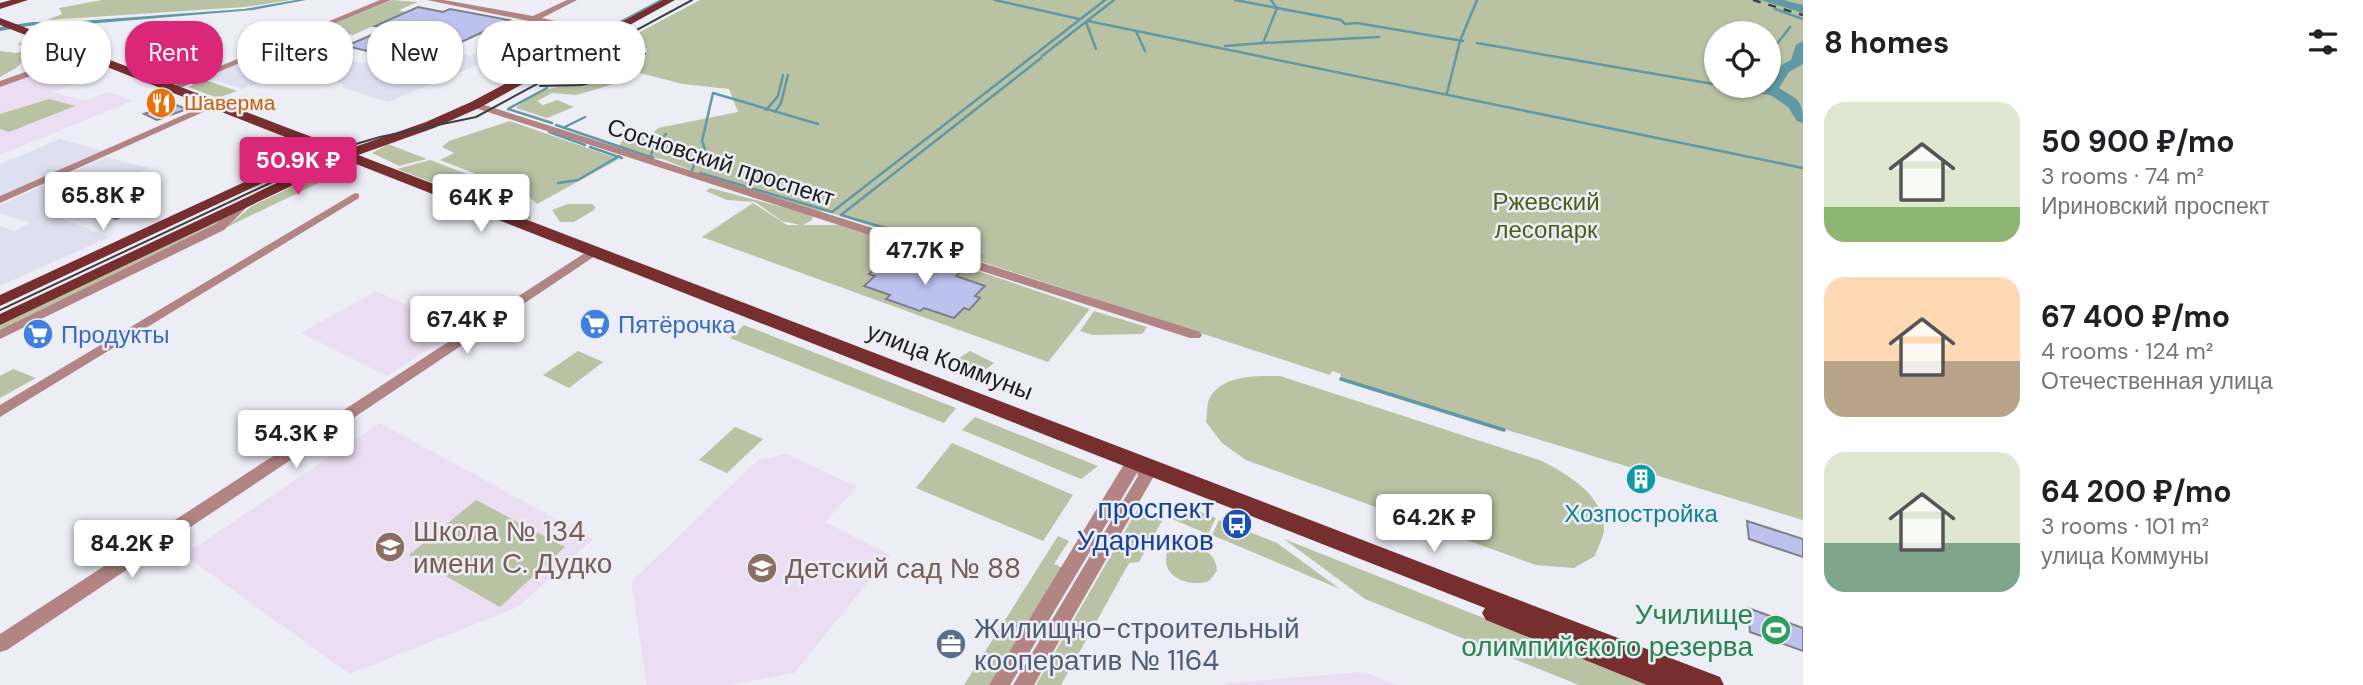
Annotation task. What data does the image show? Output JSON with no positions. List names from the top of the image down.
{
  "streets": {
    "main road": ["улица Коммуны"],
    "street": ["Сосновский проспект"]
  },
  "parks": ["Ржевский лесопарк"],
  "places": {
    "restaurant": ["Шаверма"],
    "supermarket": ["Пятёрочка", "Продукты"],
    "building": ["Хозпостройка"],
    "bus stop": ["проспект Ударников"],
    "school or university": ["Школа № 134 имени С. Дудко", "Детский сад № 88"],
    "sports": ["Училище олимпийского резерва"],
    "office": ["Жилищно-строительный кооператив № 1164"]
  },
  "page": {
    "heading": "8 homes",
    "chip": [
      "Buy",
      "Rent",
      "Filters",
      "New",
      "Apartment"
    ],
    "list": [
      {
        "name": "50 900 ₽/mo",
        "note": "3 rooms · 74 m² · Ириновский проспект"
      },
      {
        "name": "67 400 ₽/mo",
        "note": "4 rooms · 124 m² · Отечественная улица"
      },
      {
        "name": "64 200 ₽/mo",
        "note": "3 rooms · 101 m² · улица Коммуны"
      }
    ],
    "price": [
      "50.9K ₽",
      "65.8K ₽",
      "64K ₽",
      "47.7K ₽",
      "67.4K ₽",
      "54.3K ₽",
      "64.2K ₽",
      "84.2K ₽"
    ]
  }
}
